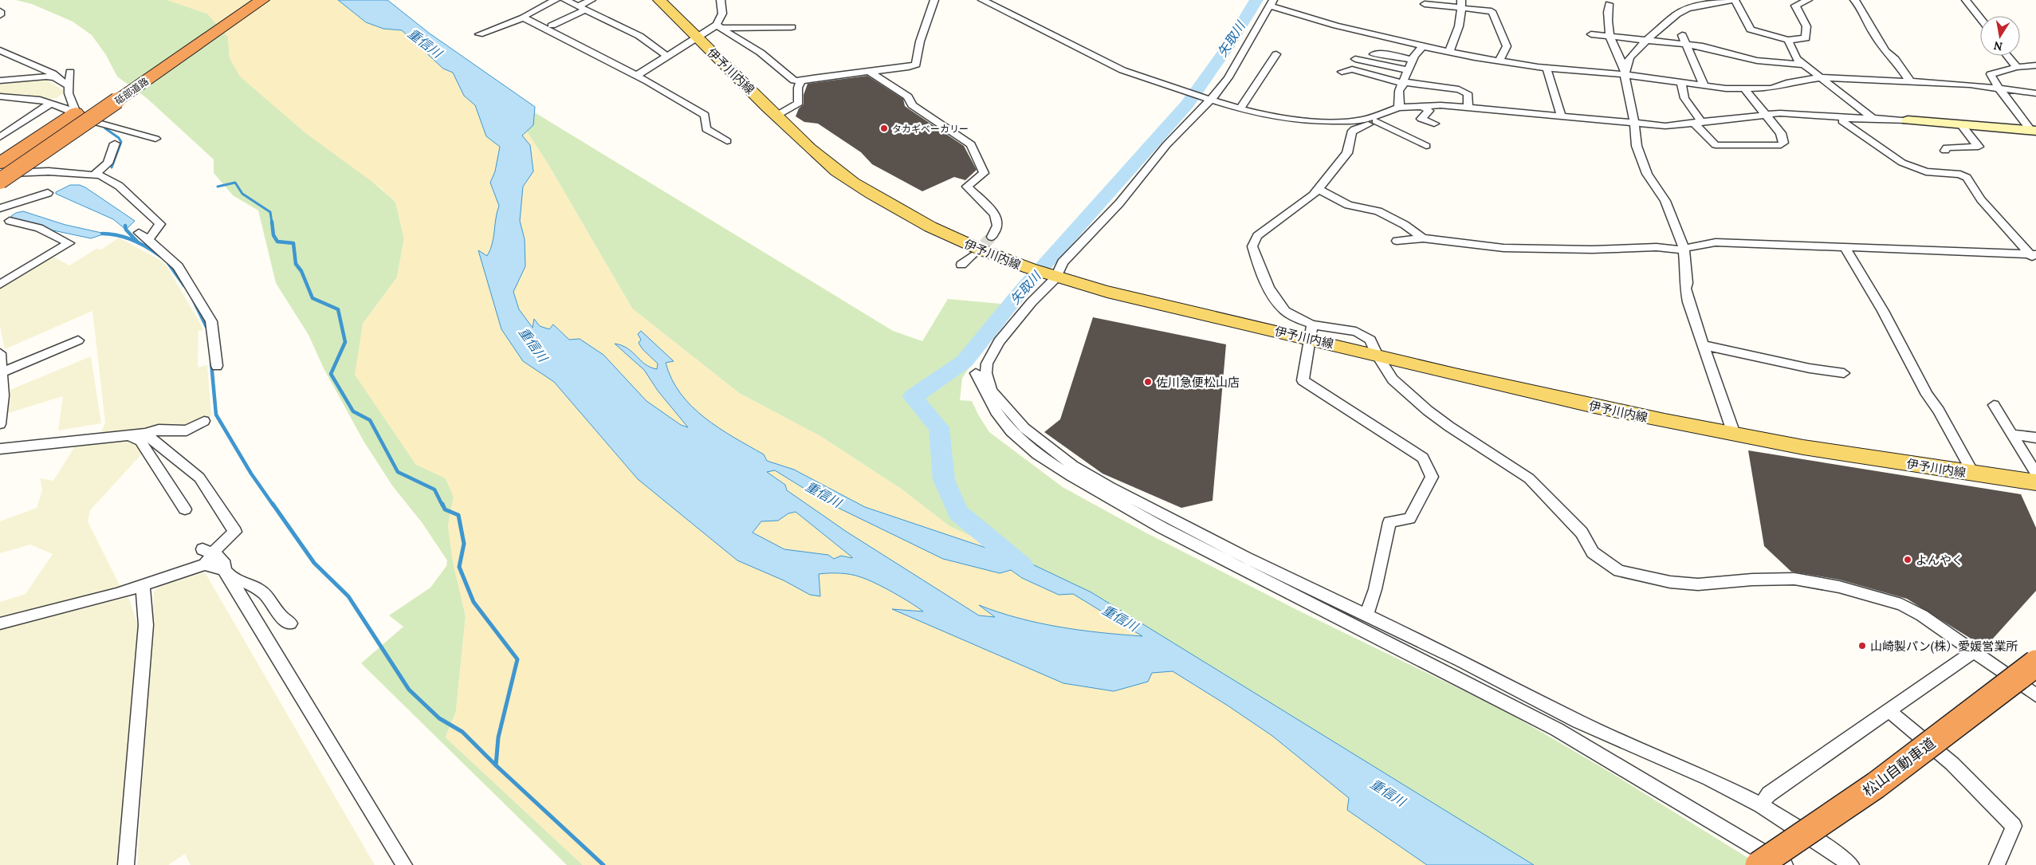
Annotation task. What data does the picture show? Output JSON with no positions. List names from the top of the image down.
{
  "streets": {
    "highway": ["砥部道路", "松山自動車道"],
    "main road": ["伊予川内線"]
  },
  "water": ["矢取川", "重信川"],
  "places": [
    "タカギベーカリー",
    "佐川急便松山店",
    "よんやく",
    "山崎製パン(株）愛媛営業所"
  ],
  "north": "bottom"
}
